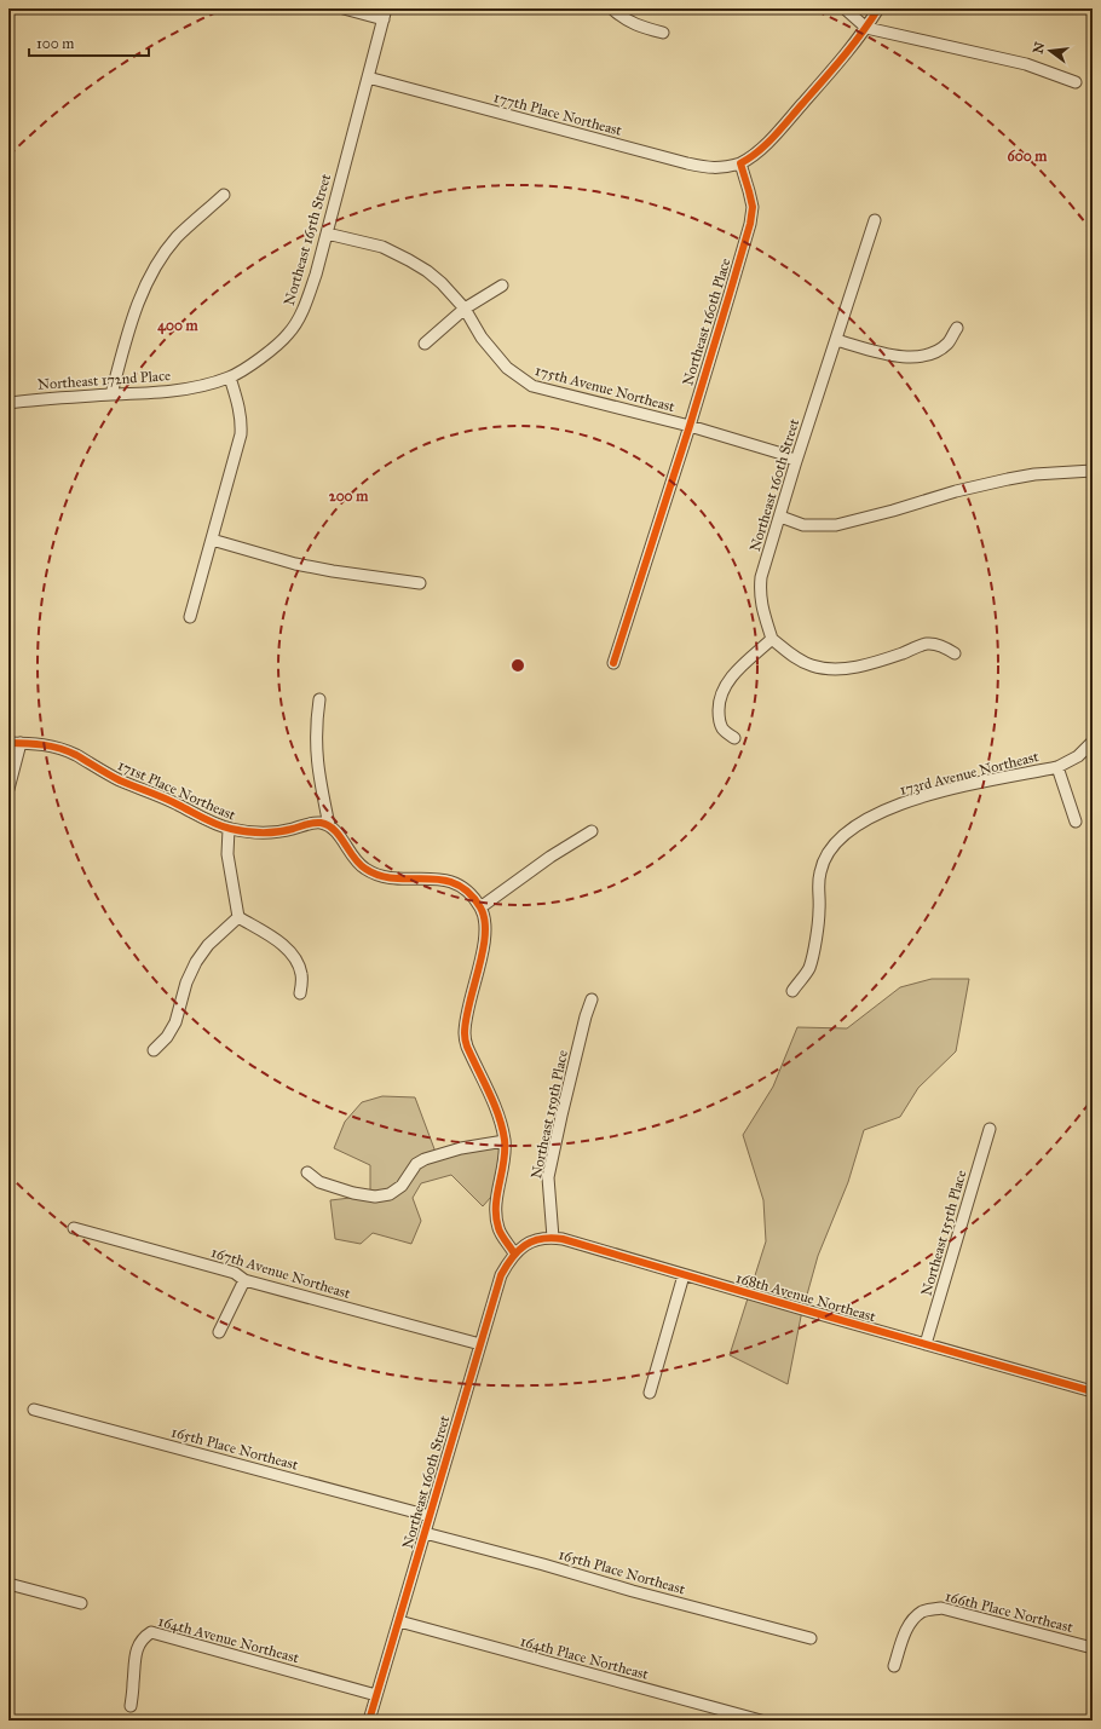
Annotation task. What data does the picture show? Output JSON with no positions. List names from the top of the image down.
{
  "streets": {
    "street": [
      "177th Place Northeast",
      "Northeast 165th Street",
      "Northeast 160th Place",
      "Northeast 172nd Place",
      "175th Avenue Northeast",
      "Northeast 160th Street",
      "173rd Avenue Northeast",
      "171st Place Northeast",
      "Northeast 159th Place",
      "Northeast 155th Place",
      "167th Avenue Northeast",
      "168th Avenue Northeast",
      "165th Place Northeast",
      "166th Place Northeast",
      "164th Avenue Northeast",
      "164th Place Northeast"
    ]
  },
  "crossings": [
    ["177th Place Northeast", "Northeast 165th Street"],
    ["177th Place Northeast", "Northeast 160th Place"],
    ["Northeast 165th Street", "Northeast 172nd Place"],
    ["Northeast 165th Street", "175th Avenue Northeast"],
    ["Northeast 160th Place", "175th Avenue Northeast"],
    ["175th Avenue Northeast", "Northeast 160th Street"],
    ["Northeast 160th Street", "167th Avenue Northeast"],
    ["Northeast 160th Street", "168th Avenue Northeast"],
    ["Northeast 160th Street", "165th Place Northeast"],
    ["Northeast 160th Street", "164th Avenue Northeast"],
    ["Northeast 160th Street", "164th Place Northeast"],
    ["Northeast 159th Place", "168th Avenue Northeast"],
    ["Northeast 155th Place", "168th Avenue Northeast"]
  ],
  "scale_bar": "100 m",
  "north": "left",
  "rings": ["600 m", "400 m", "200 m"]
}
